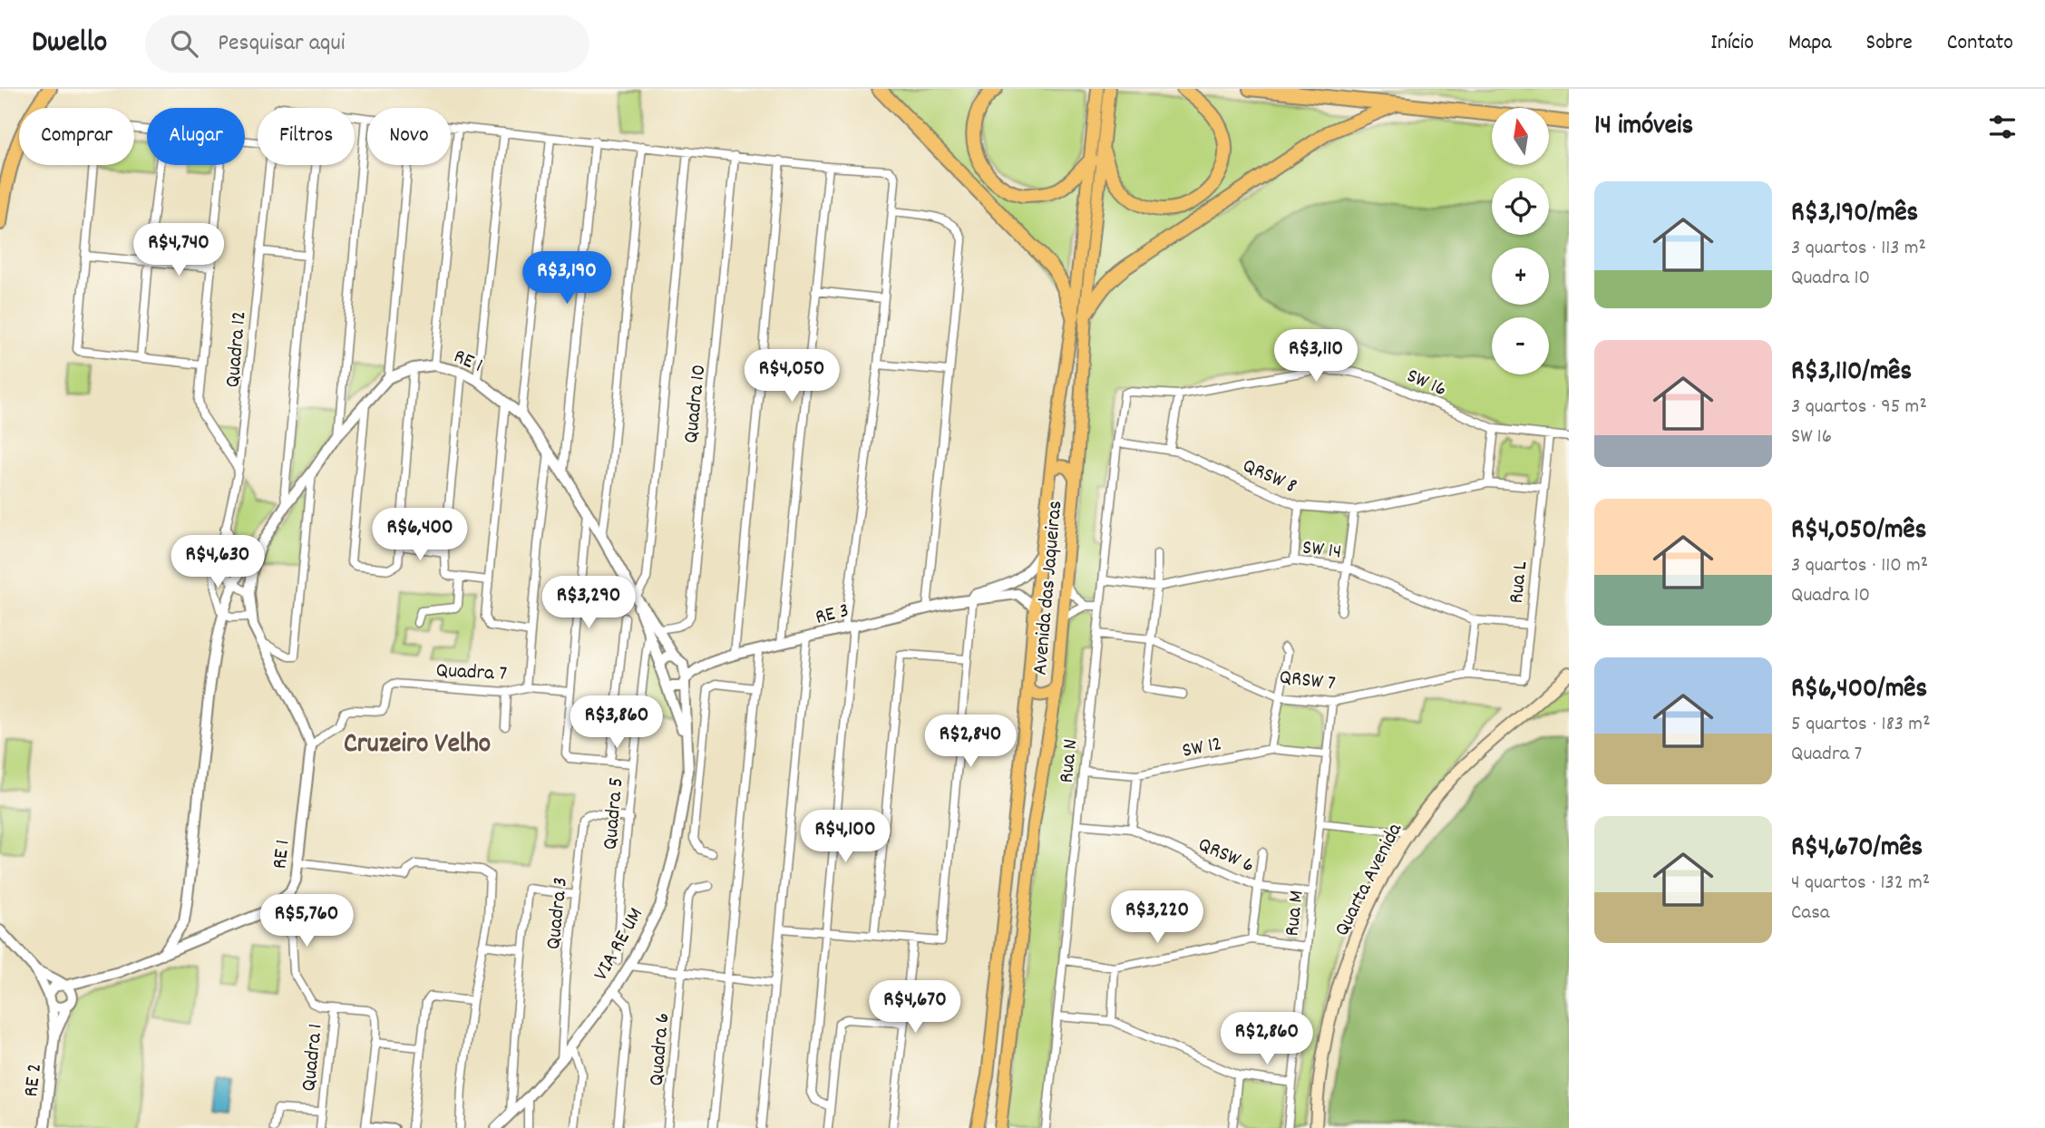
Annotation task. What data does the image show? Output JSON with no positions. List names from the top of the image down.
{
  "streets": {
    "main road": ["Avenida das Jaqueiras", "Quarta Avenida"],
    "street": [
      "Quadra 12",
      "RE 1",
      "SW 16",
      "Quadra 10",
      "QRSW 8",
      "SW 14",
      "Rua L",
      "RE 3",
      "Quadra 7",
      "QRSW 7",
      "SW 12",
      "Rua N",
      "Quadra 5",
      "QRSW 6",
      "Quadra 3",
      "Rua M",
      "VIA RE UM",
      "Quadra 6",
      "Quadra 1",
      "RE 2"
    ]
  },
  "crossings": [
    ["RE 1", "Quadra 10"],
    ["RE 1", "RE 3"],
    ["RE 1", "Quadra 7"],
    ["RE 1", "Quadra 5"],
    ["RE 1", "VIA RE UM"],
    ["RE 1", "RE 2"],
    ["SW 16", "Rua L"],
    ["SW 16", "Rua N"],
    ["Quadra 10", "Quadra 5"],
    ["QRSW 8", "Rua L"],
    ["QRSW 8", "Rua N"],
    ["SW 14", "Rua L"],
    ["SW 14", "Rua N"],
    ["Rua L", "QRSW 7"],
    ["Avenida das Jaqueiras", "RE 3"],
    ["RE 3", "VIA RE UM"],
    ["QRSW 7", "Rua N"],
    ["QRSW 7", "Rua M"],
    ["SW 12", "Rua N"],
    ["SW 12", "Rua M"],
    ["Rua N", "QRSW 6"],
    ["Quadra 5", "Quadra 3"],
    ["QRSW 6", "Rua M"],
    ["Quadra 3", "VIA RE UM"],
    ["VIA RE UM", "Quadra 6"]
  ],
  "districts": ["Cruzeiro Velho"],
  "north": "top",
  "page": {
    "header": "Dwello",
    "search": "Pesquisar aqui",
    "nav": [
      "Início",
      "Mapa",
      "Sobre",
      "Contato"
    ],
    "heading": "14 imóveis",
    "map_buttons": ["+", "−"],
    "chip": [
      "Comprar",
      "Alugar",
      "Filtros",
      "Novo"
    ],
    "list": [
      {
        "name": "R$3,190/mês",
        "note": "3 quartos · 113 m² · Quadra 10"
      },
      {
        "name": "R$3,110/mês",
        "note": "3 quartos · 95 m² · SW 16"
      },
      {
        "name": "R$4,050/mês",
        "note": "3 quartos · 110 m² · Quadra 10"
      },
      {
        "name": "R$6,400/mês",
        "note": "5 quartos · 183 m² · Quadra 7"
      },
      {
        "name": "R$4,670/mês",
        "note": "4 quartos · 132 m² · Casa"
      }
    ],
    "price": [
      "R$4,740",
      "R$3,190",
      "R$3,110",
      "R$4,050",
      "R$6,400",
      "R$4,630",
      "R$3,290",
      "R$3,860",
      "R$2,840",
      "R$4,100",
      "R$3,220",
      "R$5,760",
      "R$4,670",
      "R$2,860"
    ]
  }
}
